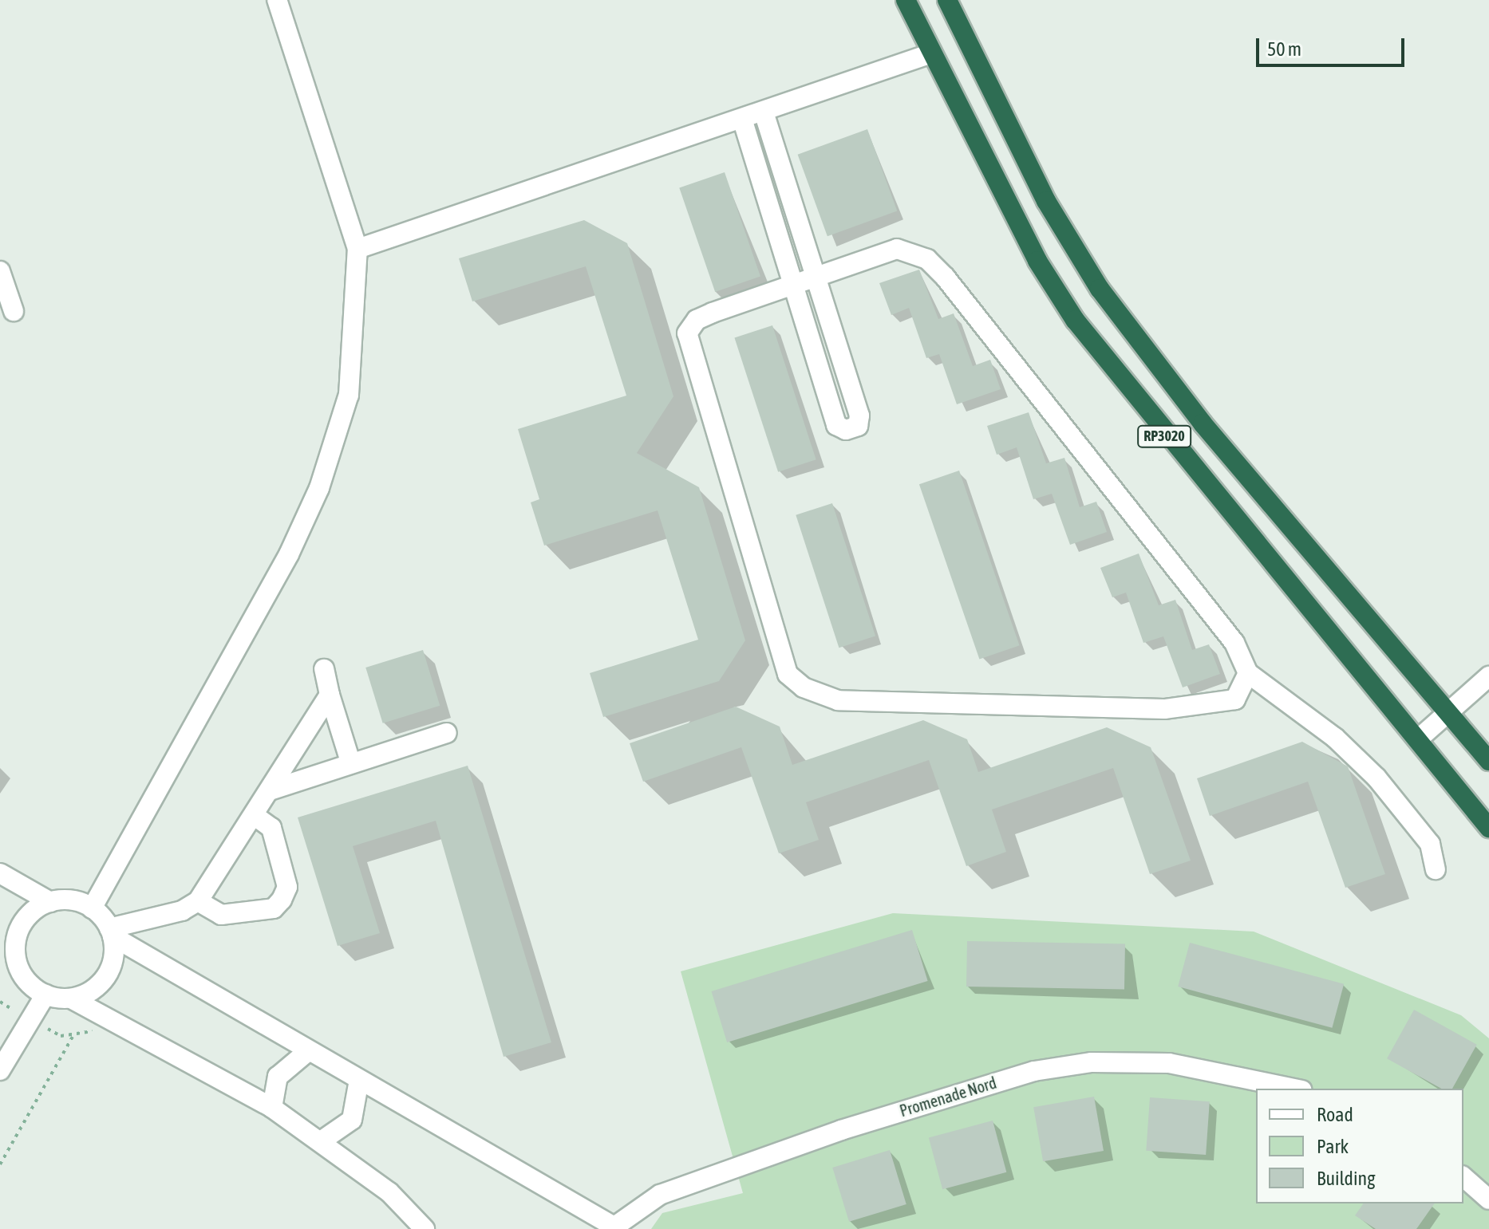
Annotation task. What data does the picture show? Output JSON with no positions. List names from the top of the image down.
{
  "streets": {
    "highway": ["RP3020"],
    "street": ["Promenade Nord"]
  },
  "legend": ["Road", "Park", "Building"],
  "scale_bar": "50 m"
}
